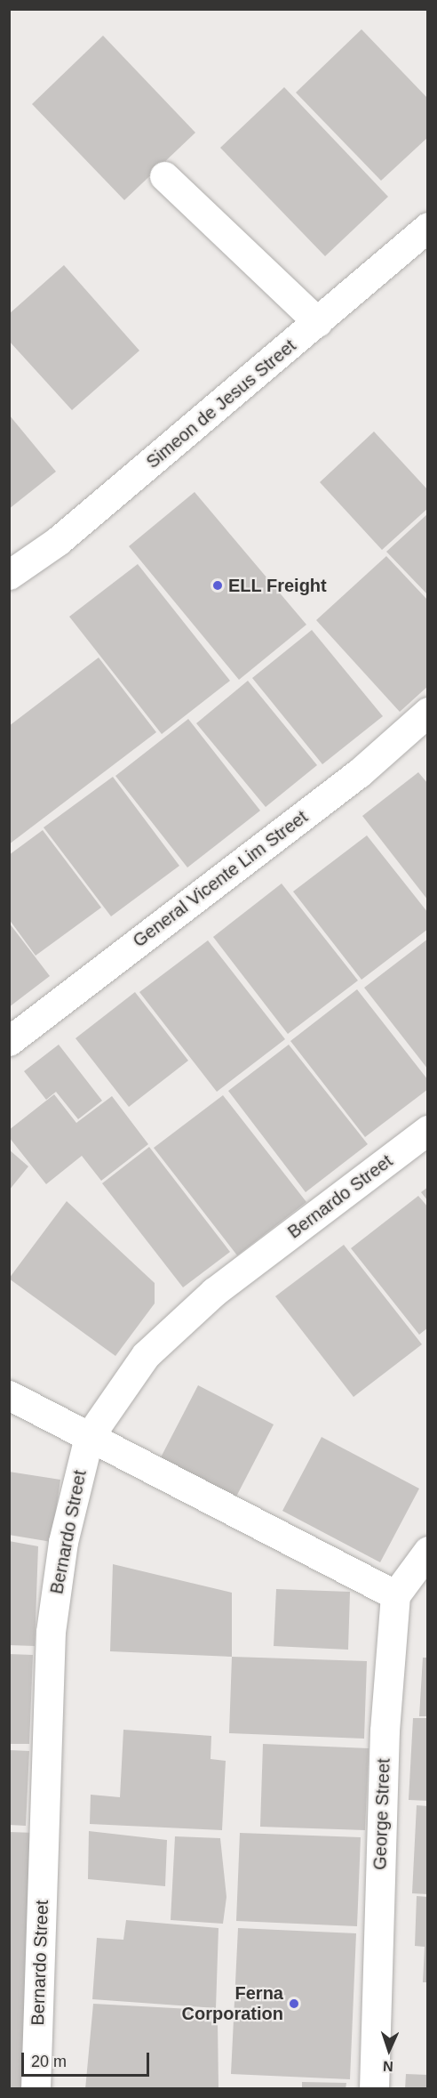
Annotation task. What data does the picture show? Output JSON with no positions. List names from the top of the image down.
{
  "streets": {
    "street": [
      "Simeon de Jesus Street",
      "General Vicente Lim Street",
      "Bernardo Street",
      "George Street"
    ]
  },
  "places": ["ELL Freight", "Ferna Corporation"],
  "scale_bar": "20 m",
  "north": "bottom"
}
